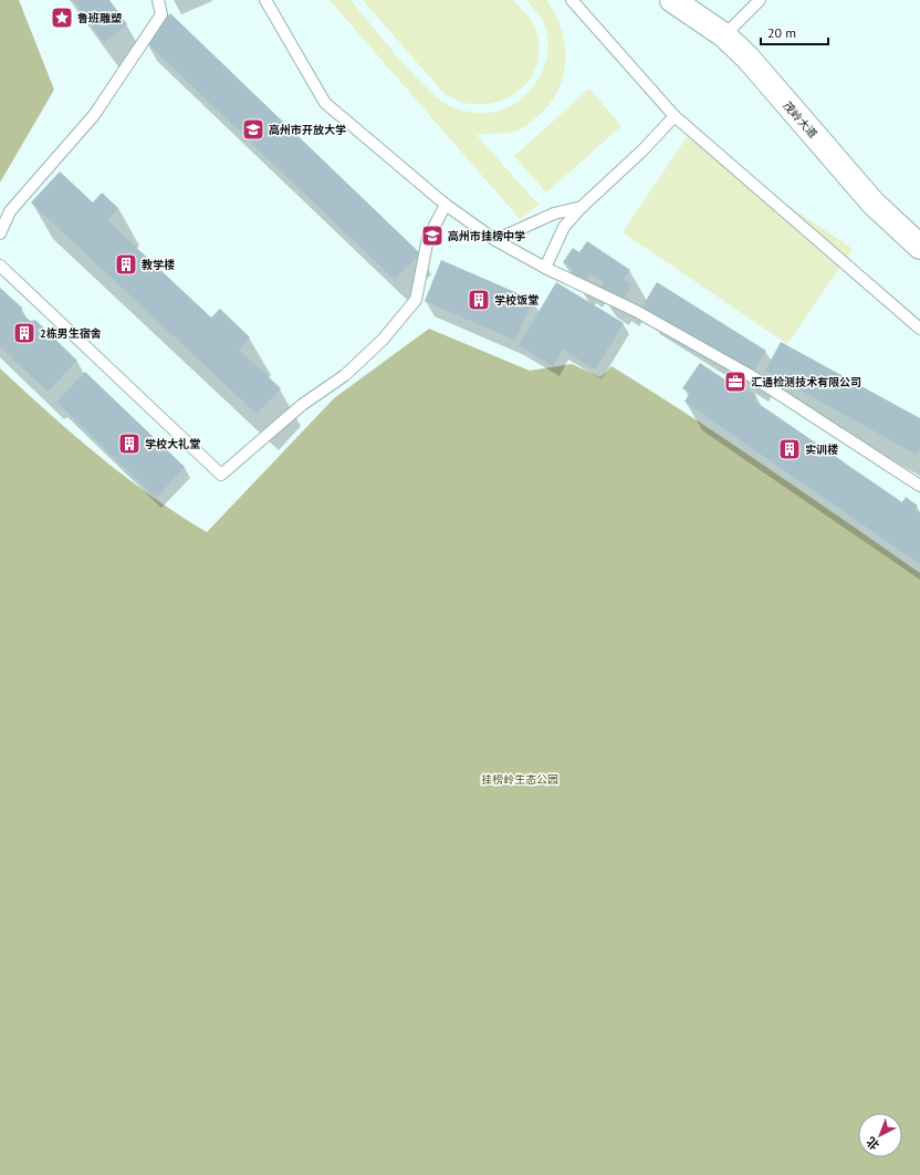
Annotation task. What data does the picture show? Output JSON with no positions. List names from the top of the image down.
{
  "streets": {
    "street": ["茂岭大道"]
  },
  "parks": ["挂榜岭生态公园"],
  "places": {
    "place": ["鲁班雕塑"],
    "school or university": ["高州市开放大学", "高州市挂榜中学"],
    "building": [
      "教学楼",
      "学校饭堂",
      "2栋男生宿舍",
      "学校大礼堂",
      "实训楼"
    ],
    "office": ["汇通检测技术有限公司"]
  },
  "scale_bar": "20 m",
  "north": "bottom left"
}
